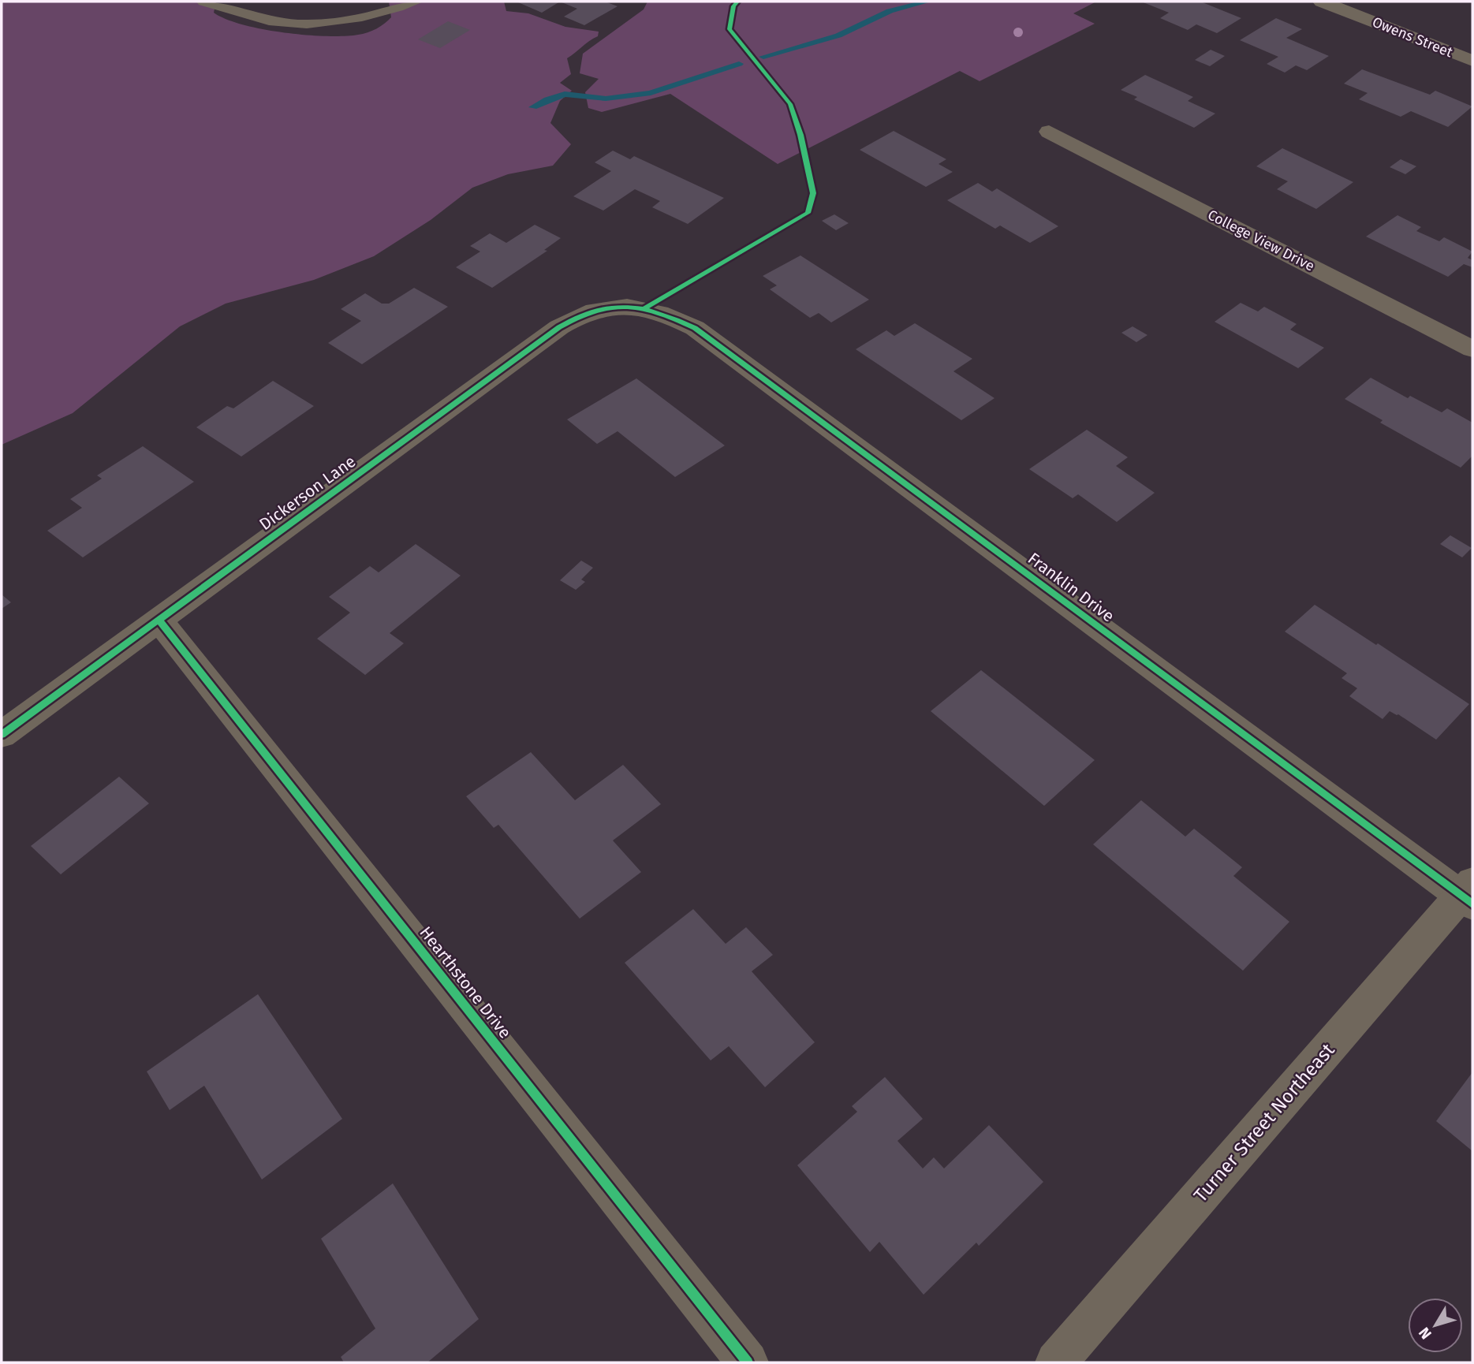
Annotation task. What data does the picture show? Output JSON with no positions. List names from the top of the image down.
{
  "streets": {
    "street": [
      "Owens Street",
      "College View Drive",
      "Dickerson Lane",
      "Franklin Drive",
      "Hearthstone Drive",
      "Turner Street Northeast"
    ]
  },
  "crossings": [
    ["Dickerson Lane", "Franklin Drive"],
    ["Dickerson Lane", "Hearthstone Drive"],
    ["Franklin Drive", "Turner Street Northeast"]
  ],
  "north": "bottom left"
}
